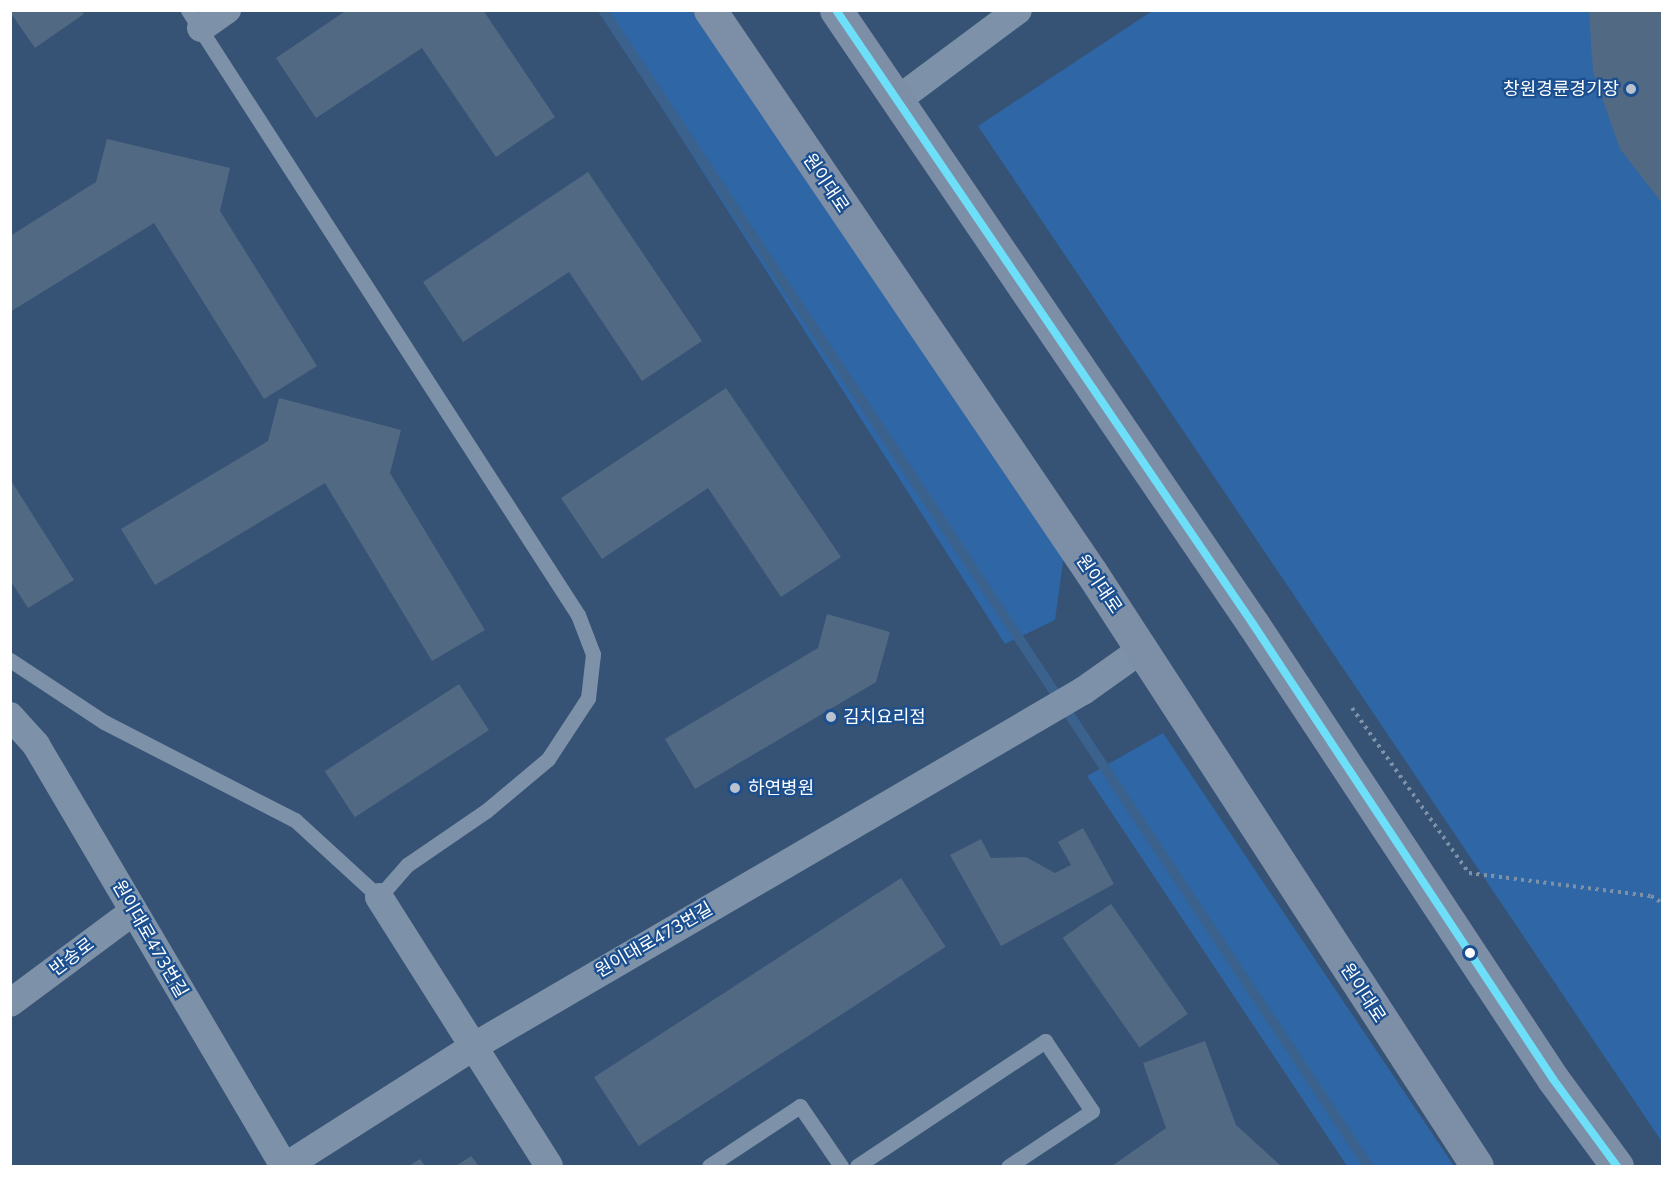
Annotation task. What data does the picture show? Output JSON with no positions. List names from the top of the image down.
{
  "streets": {
    "main road": ["원이대로"],
    "street": ["원이대로473번길", "반송로"]
  },
  "crossings": [
    ["원이대로", "원이대로473번길"],
    ["원이대로473번길", "반송로"]
  ],
  "places": ["창원경륜경기장", "김치요리점", "하연병원"]
}
